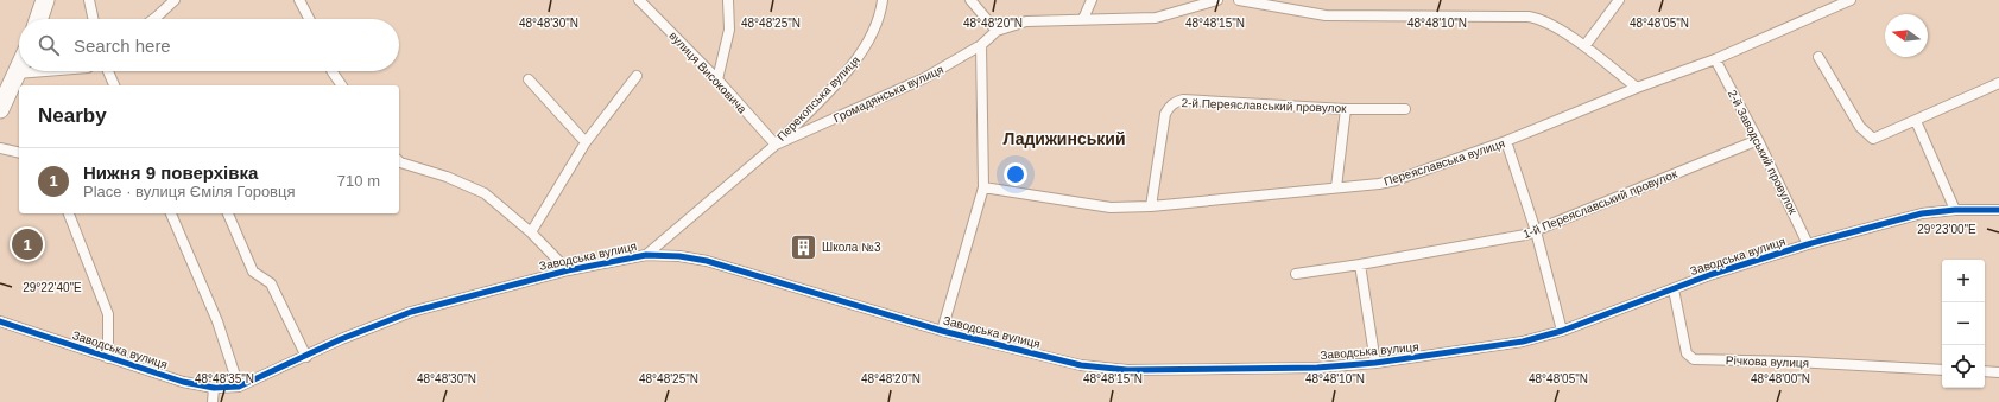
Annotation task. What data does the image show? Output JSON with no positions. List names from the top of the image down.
{
  "streets": {
    "street": [
      "вулиця Високовича",
      "Громадянська вулиця",
      "Перекопська вулиця",
      "2-й Переяславський провулок",
      "2-й Заводський провулок",
      "Переяславська вулиця",
      "1-й Переяславський провулок",
      "Заводська вулиця",
      "Річкова вулиця"
    ]
  },
  "crossings": [
    ["вулиця Високовича", "Громадянська вулиця"],
    ["вулиця Високовича", "Перекопська вулиця"],
    ["Громадянська вулиця", "Перекопська вулиця"],
    ["Громадянська вулиця", "Заводська вулиця"],
    ["2-й Переяславський провулок", "Переяславська вулиця"],
    ["2-й Заводський провулок", "Переяславська вулиця"],
    ["2-й Заводський провулок", "1-й Переяславський провулок"],
    ["2-й Заводський провулок", "Заводська вулиця"],
    ["Заводська вулиця", "Річкова вулиця"]
  ],
  "districts": ["Ладижинський"],
  "places": {
    "building": ["Школа №3"]
  },
  "north": "left",
  "page": {
    "search": "Search here",
    "heading": "Nearby",
    "list": [
      {
        "mark": "1",
        "name": "Нижня 9 поверхівка",
        "note": "Place · вулиця Єміля Горовця",
        "value": "710 m"
      }
    ],
    "pins": "1",
    "map_buttons": ["+", "−"]
  },
  "coordinates": [
    "48°48'25\"N",
    "48°48'05\"N",
    "48°48'30\"N",
    "48°48'20\"N",
    "48°48'15\"N",
    "48°48'10\"N",
    "29°23'00\"E",
    "29°22'40\"E",
    "48°48'35\"N",
    "48°48'00\"N"
  ]
}
